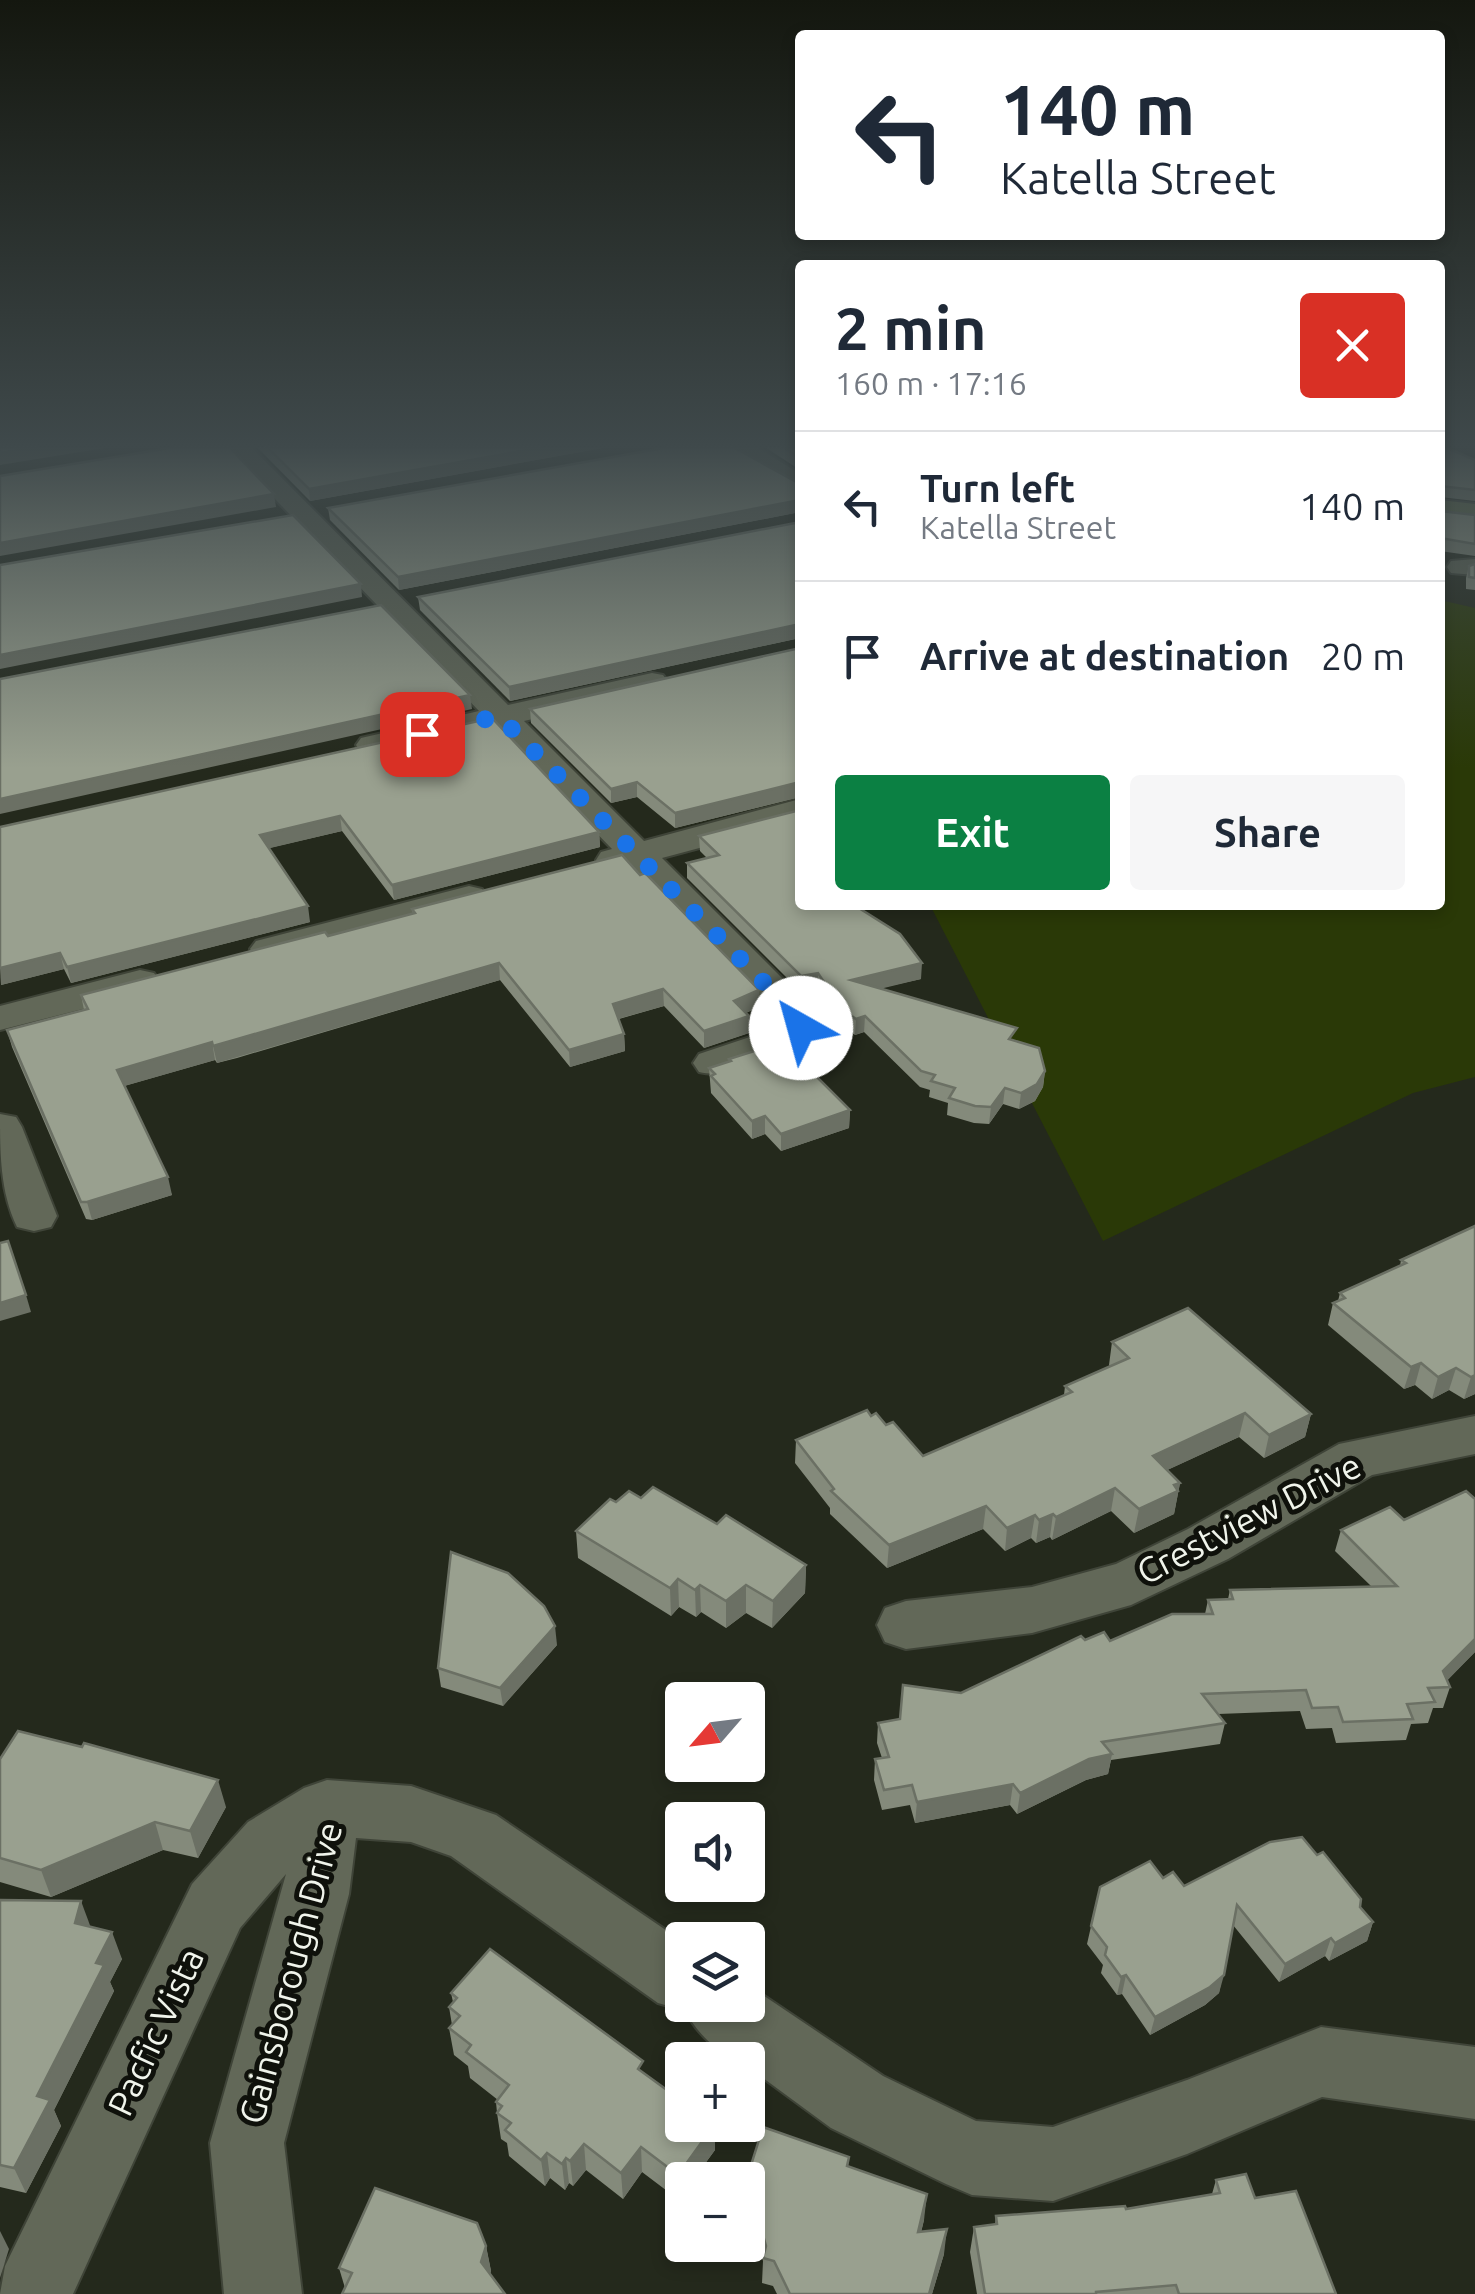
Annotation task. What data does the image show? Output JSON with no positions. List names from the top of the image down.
{
  "streets": {
    "street": ["Crestview Drive", "Gainsborough Drive", "Pacfic Vista"]
  },
  "crossings": [
    ["Gainsborough Drive", "Pacfic Vista"]
  ],
  "north": "bottom left",
  "page": {
    "turn": ["140 m", "Katella Street"],
    "heading": ["2 min", "160 m · 17:16"],
    "list": [
      {
        "name": "Turn left",
        "note": "Katella Street",
        "value": "140 m"
      },
      {
        "name": "Arrive at destination",
        "value": "20 m"
      }
    ],
    "buttons": ["Exit", "Share"],
    "map_buttons": ["+", "−"]
  }
}
